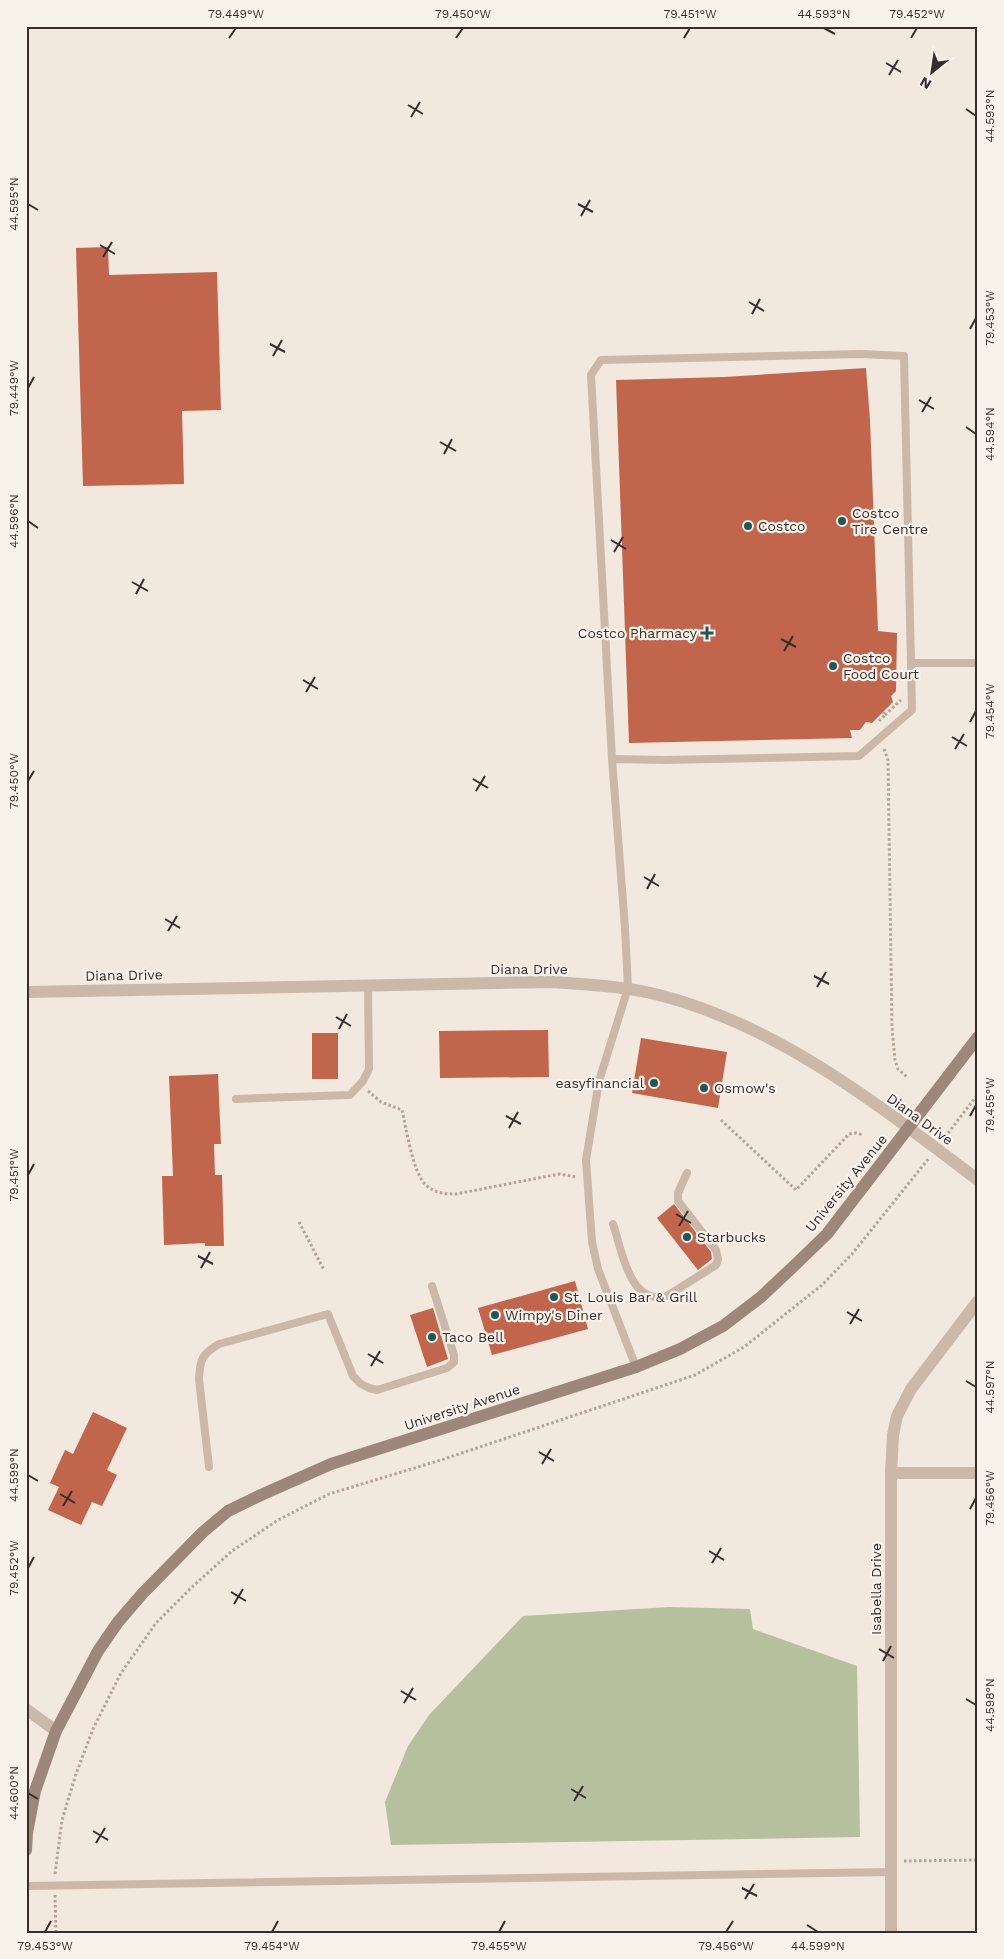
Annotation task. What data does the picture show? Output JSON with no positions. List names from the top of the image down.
{
  "streets": {
    "street": ["Diana Drive", "University Avenue", "Isabella Drive"]
  },
  "crossings": [
    ["Diana Drive", "University Avenue"]
  ],
  "places": {
    "other": [
      "Costco Tire Centre",
      "Costco",
      "Costco Food Court",
      "easyfinancial",
      "Osmow's",
      "Starbucks",
      "St. Louis Bar & Grill",
      "Wimpy's Diner",
      "Taco Bell"
    ],
    "health": ["Costco Pharmacy"]
  },
  "north": "bottom left",
  "coordinates": [
    "79.449°W",
    "79.450°W",
    "79.451°W",
    "44.593°N",
    "79.452°W",
    "44.595°N",
    "79.453°W",
    "44.594°N",
    "44.596°N",
    "79.454°W",
    "79.455°W",
    "44.597°N",
    "44.599°N",
    "79.456°W",
    "44.598°N",
    "44.600°N"
  ]
}
